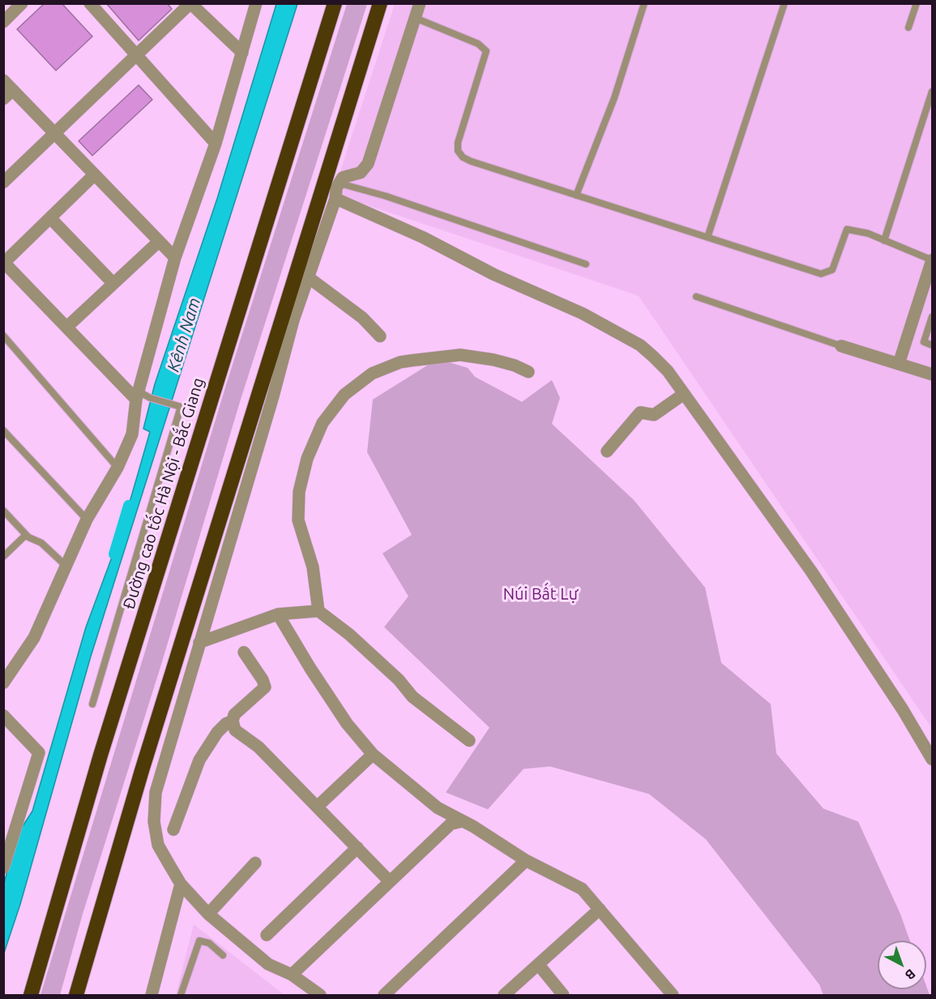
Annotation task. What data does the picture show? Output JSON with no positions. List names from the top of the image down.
{
  "streets": {
    "highway": ["Đường cao tốc Hà Nội - Bắc Giang"]
  },
  "water": ["Kênh Nam"],
  "parks": ["Núi Bất Lự"],
  "north": "bottom right"
}
